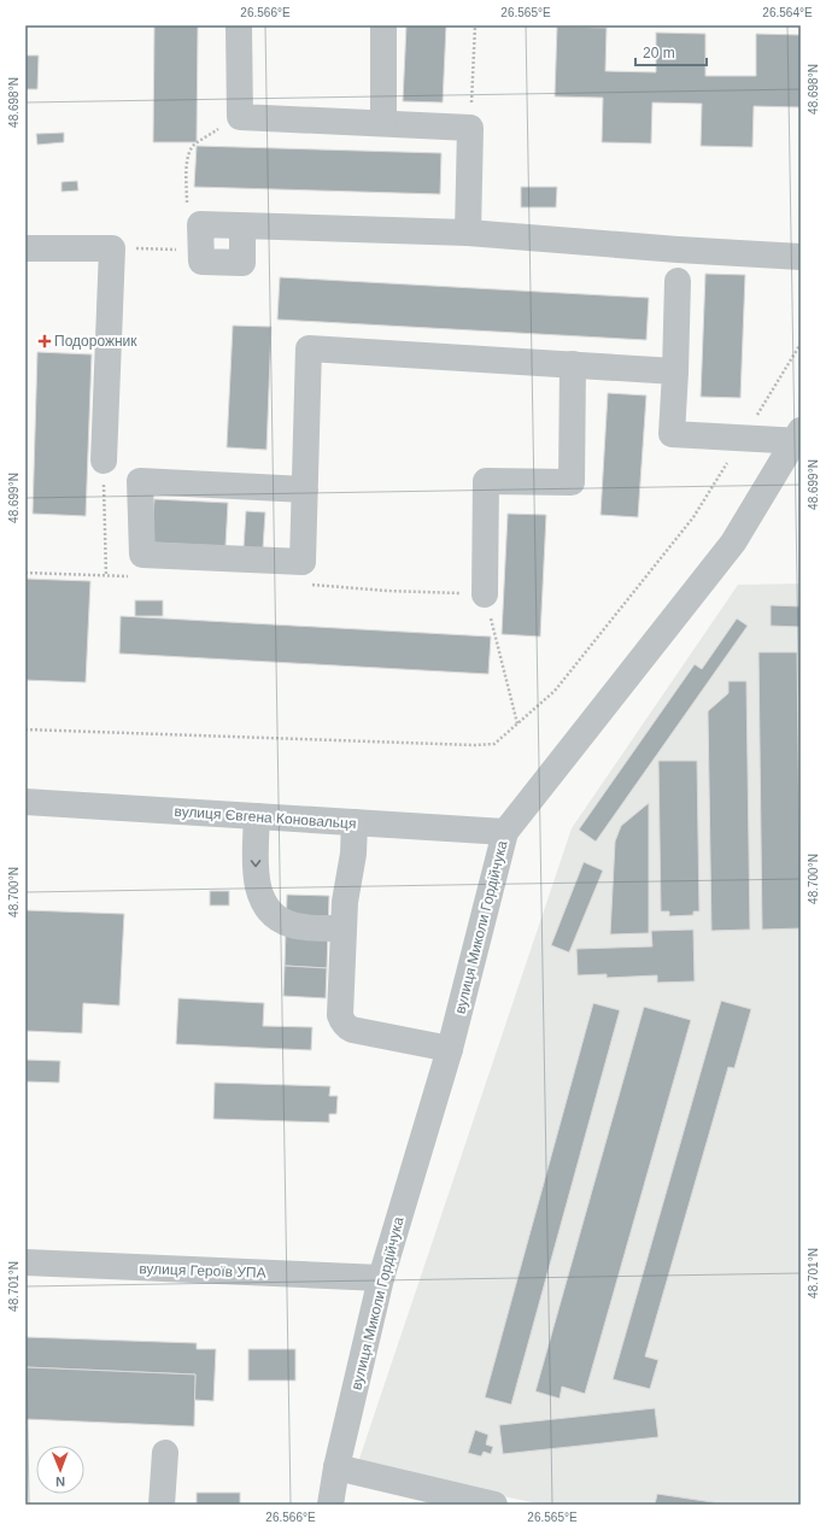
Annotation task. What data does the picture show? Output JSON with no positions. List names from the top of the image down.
{
  "streets": {
    "street": ["вулиця Євгена Коновальця", "вулиця Миколи Гордійчука", "вулиця Героїв УПА"]
  },
  "crossings": [
    ["вулиця Євгена Коновальця", "вулиця Миколи Гордійчука"],
    ["вулиця Миколи Гордійчука", "вулиця Героїв УПА"]
  ],
  "places": {
    "health": ["Подорожник"]
  },
  "scale_bar": "20 m",
  "north": "bottom",
  "coordinates": [
    "26.566°E",
    "26.565°E",
    "26.564°E",
    "48.698°N",
    "48.699°N",
    "48.700°N",
    "48.701°N"
  ]
}
